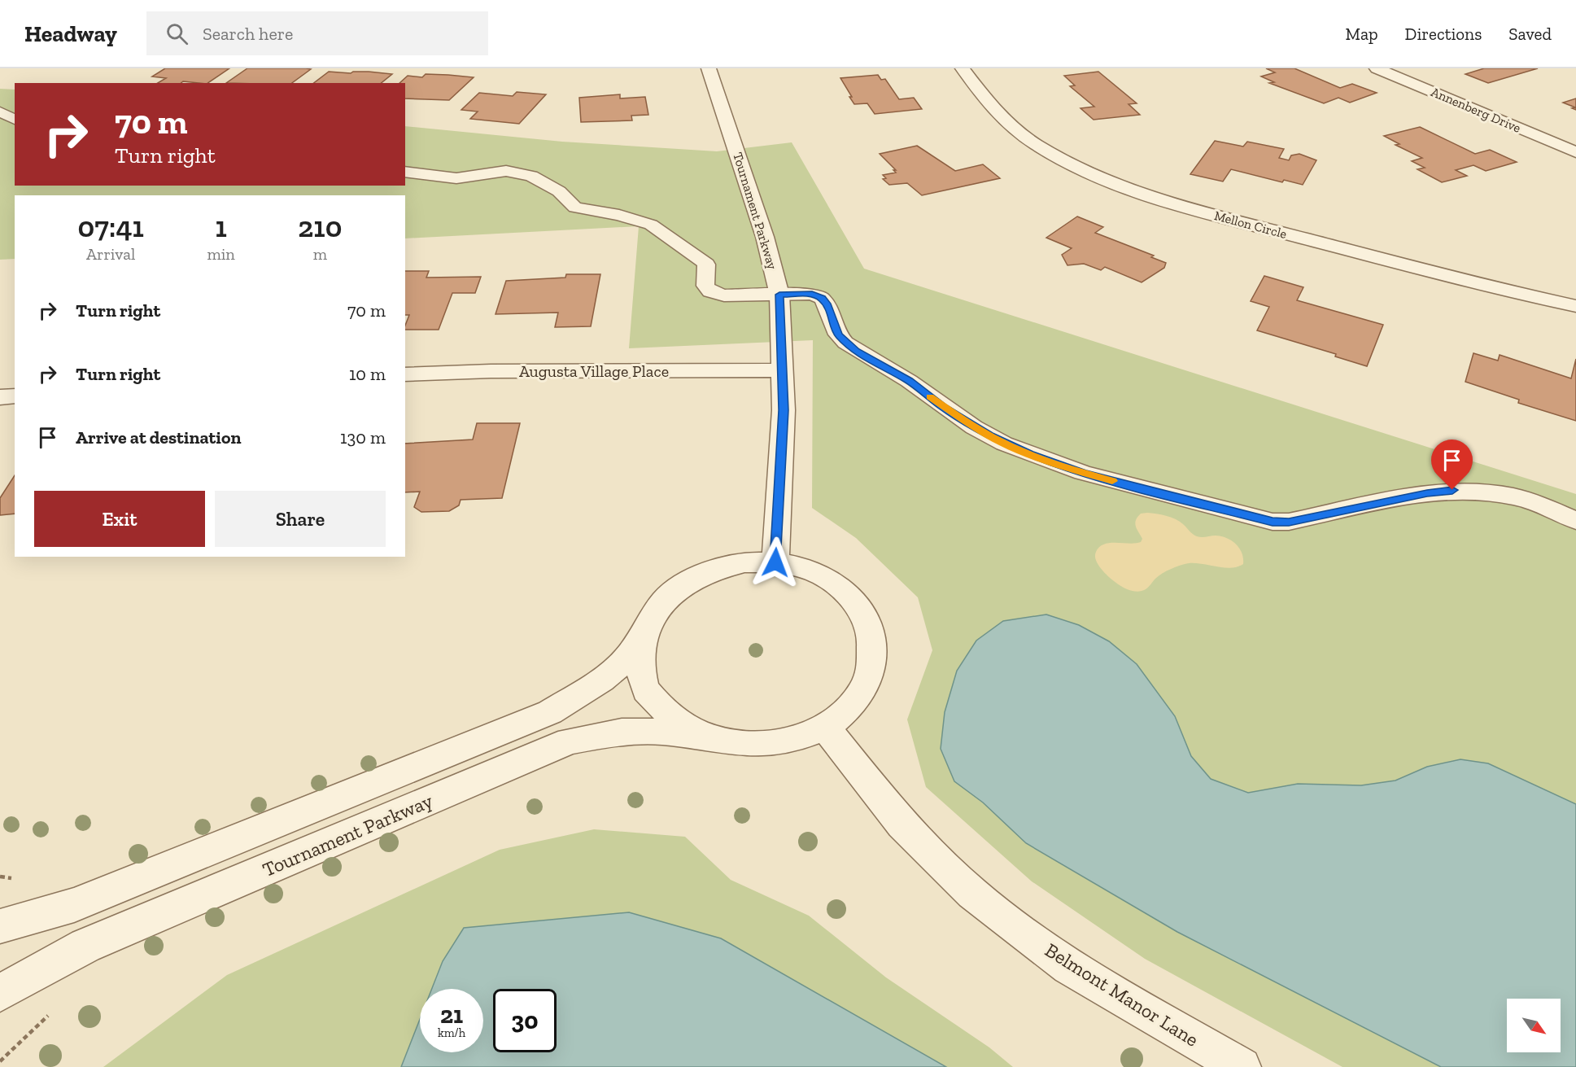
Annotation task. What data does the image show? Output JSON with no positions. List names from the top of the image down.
{
  "streets": {
    "street": [
      "Annenberg Drive",
      "Tournament Parkway",
      "Mellon Circle",
      "Augusta Village Place",
      "Belmont Manor Lane"
    ]
  },
  "crossings": [
    ["Tournament Parkway", "Augusta Village Place"],
    ["Tournament Parkway", "Belmont Manor Lane"]
  ],
  "north": "bottom right",
  "page": {
    "header": "Headway",
    "search": "Search here",
    "nav": ["Map", "Directions", "Saved"],
    "turn": ["70 m", "Turn right"],
    "eta": [
      "07:41",
      "Arrival",
      "1",
      "min",
      "210",
      "m"
    ],
    "list": [
      {
        "name": "Turn right",
        "value": "70 m"
      },
      {
        "name": "Turn right",
        "value": "10 m"
      },
      {
        "name": "Arrive at destination",
        "value": "130 m"
      }
    ],
    "buttons": ["Exit", "Share"],
    "speed": "21 km/h",
    "limit": "30"
  }
}
